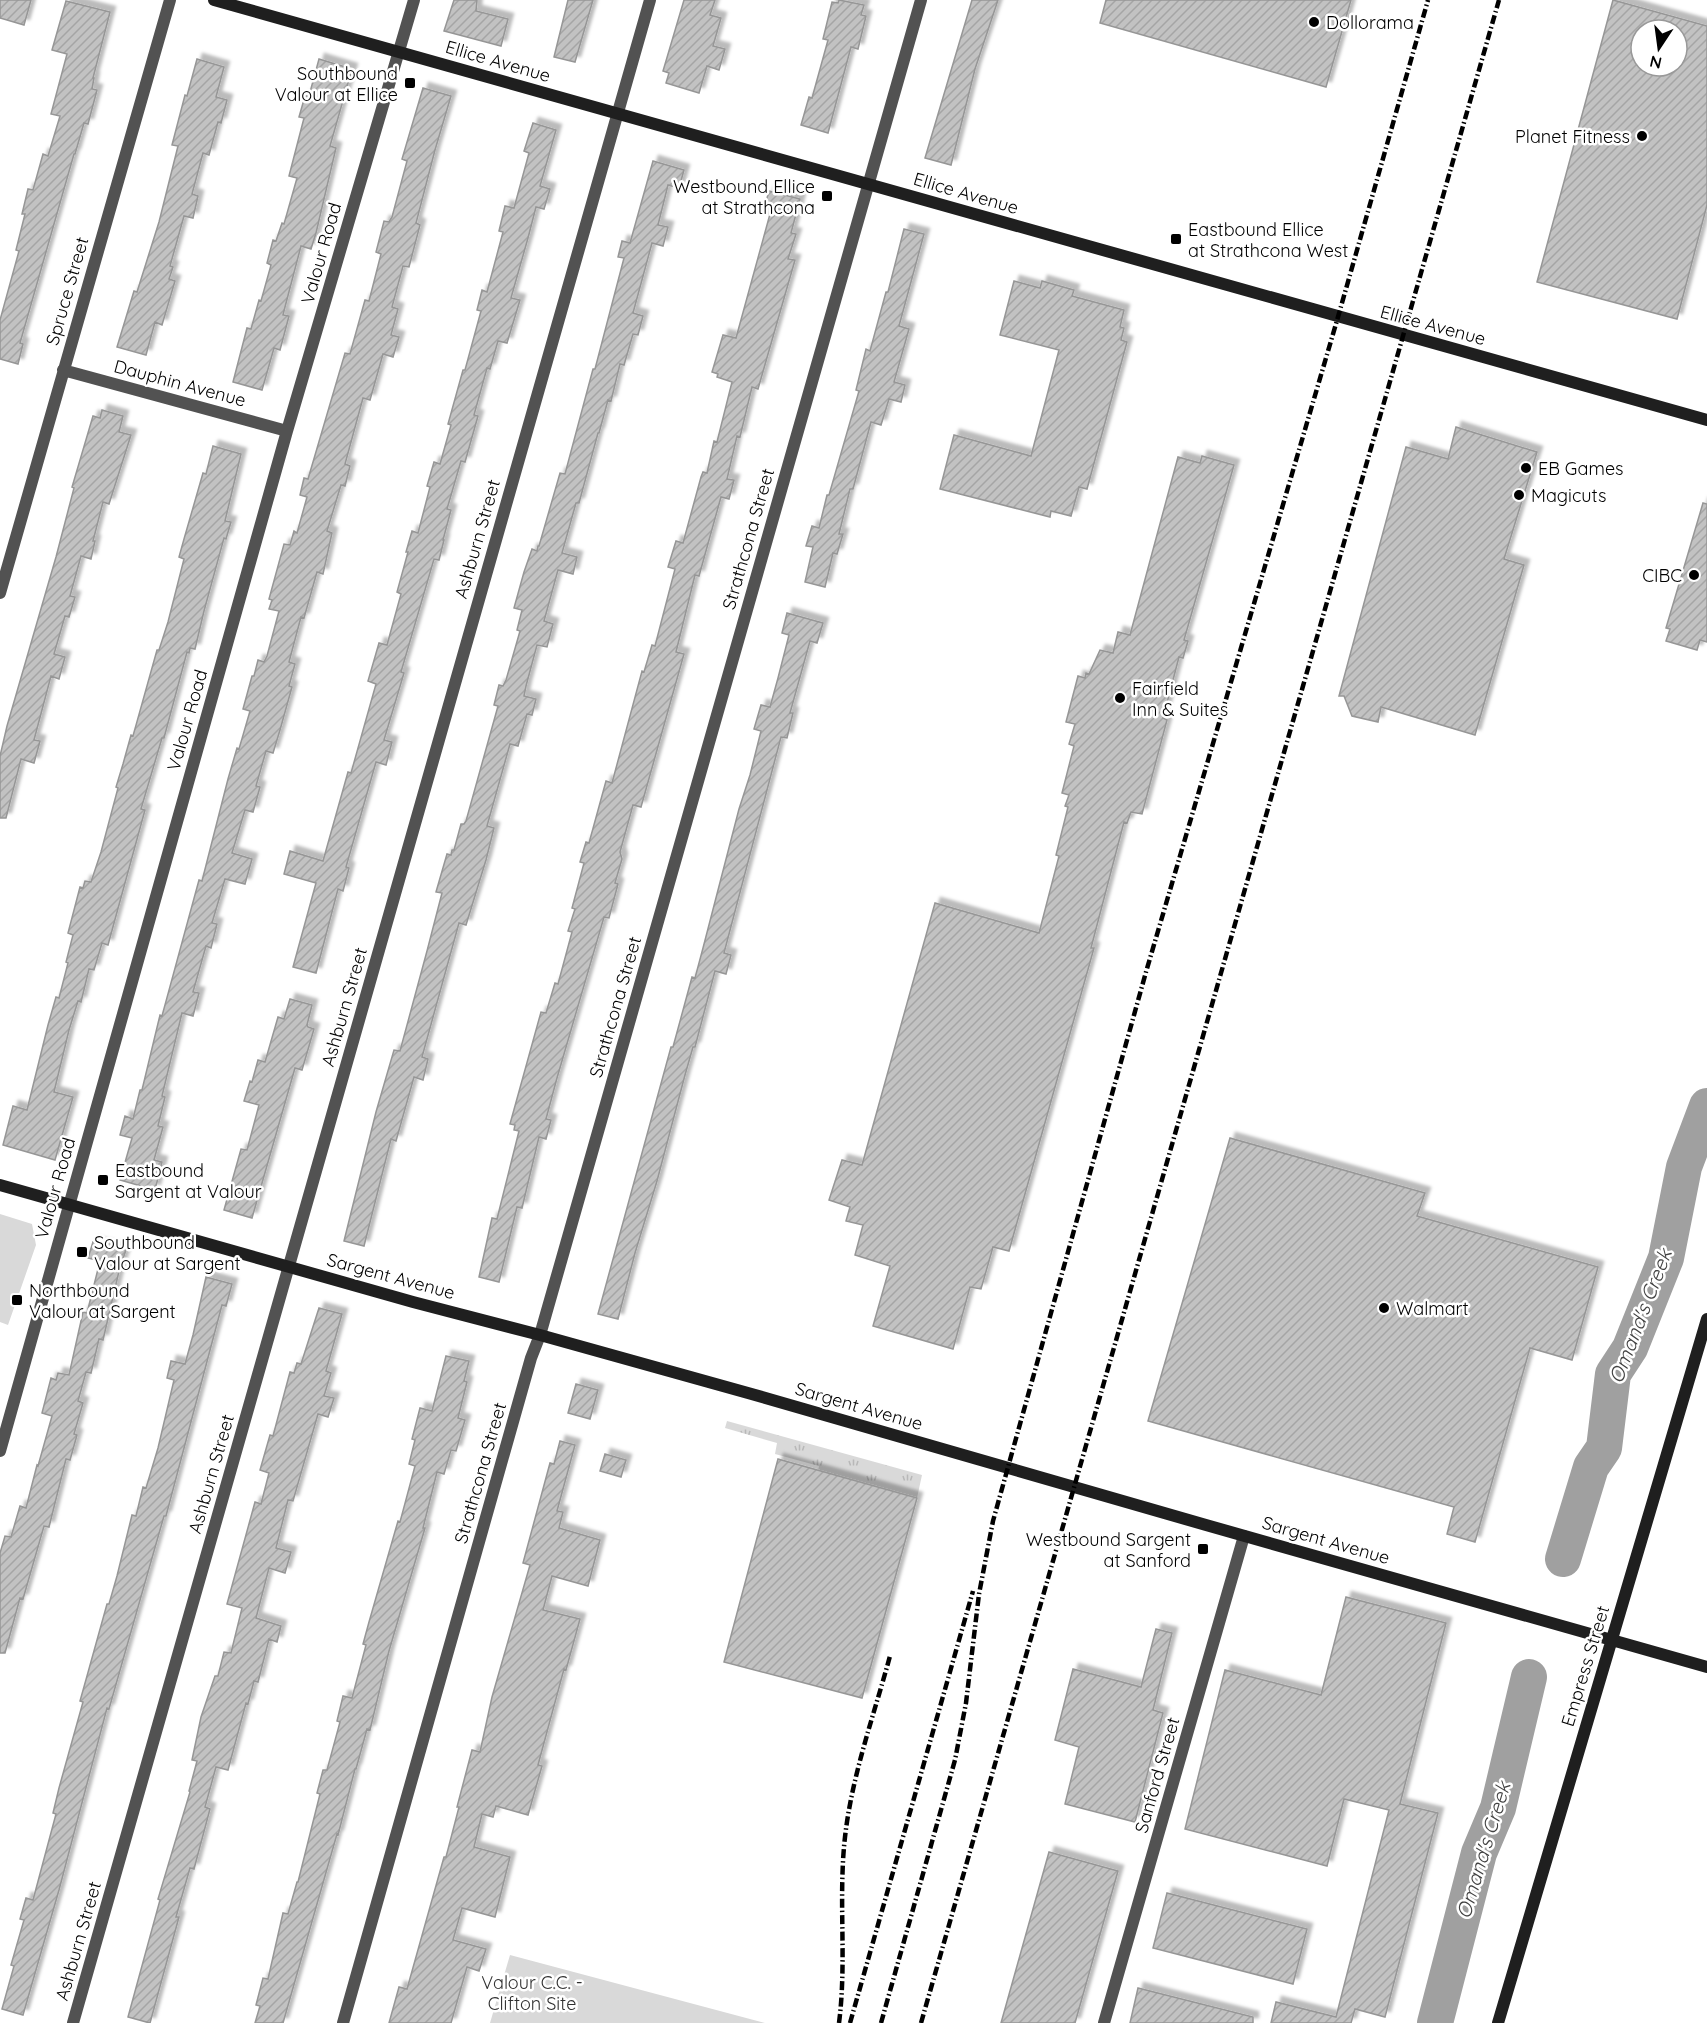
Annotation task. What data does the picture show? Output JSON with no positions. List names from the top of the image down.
{
  "streets": {
    "main road": ["Ellice Avenue", "Sargent Avenue", "Empress Street"],
    "street": [
      "Valour Road",
      "Spruce Street",
      "Dauphin Avenue",
      "Ashburn Street",
      "Strathcona Street",
      "Sanford Street"
    ]
  },
  "crossings": [
    ["Ellice Avenue", "Valour Road"],
    ["Ellice Avenue", "Ashburn Street"],
    ["Ellice Avenue", "Strathcona Street"],
    ["Valour Road", "Dauphin Avenue"],
    ["Valour Road", "Sargent Avenue"],
    ["Spruce Street", "Dauphin Avenue"],
    ["Ashburn Street", "Sargent Avenue"],
    ["Strathcona Street", "Sargent Avenue"],
    ["Sargent Avenue", "Empress Street"],
    ["Sargent Avenue", "Sanford Street"]
  ],
  "water": ["Omand's Creek"],
  "parks": ["Valour C.C. - Clifton Site"],
  "places": {
    "other": [
      "Dollorama",
      "Planet Fitness",
      "EB Games",
      "Magicuts",
      "CIBC",
      "Fairfield Inn & Suites",
      "Walmart"
    ],
    "transit": [
      "Southbound Valour at Ellice",
      "Westbound Ellice at Strathcona",
      "Eastbound Ellice at Strathcona West",
      "Eastbound Sargent at Valour",
      "Southbound Valour at Sargent",
      "Northbound Valour at Sargent",
      "Westbound Sargent at Sanford"
    ]
  },
  "north": "bottom"
}
